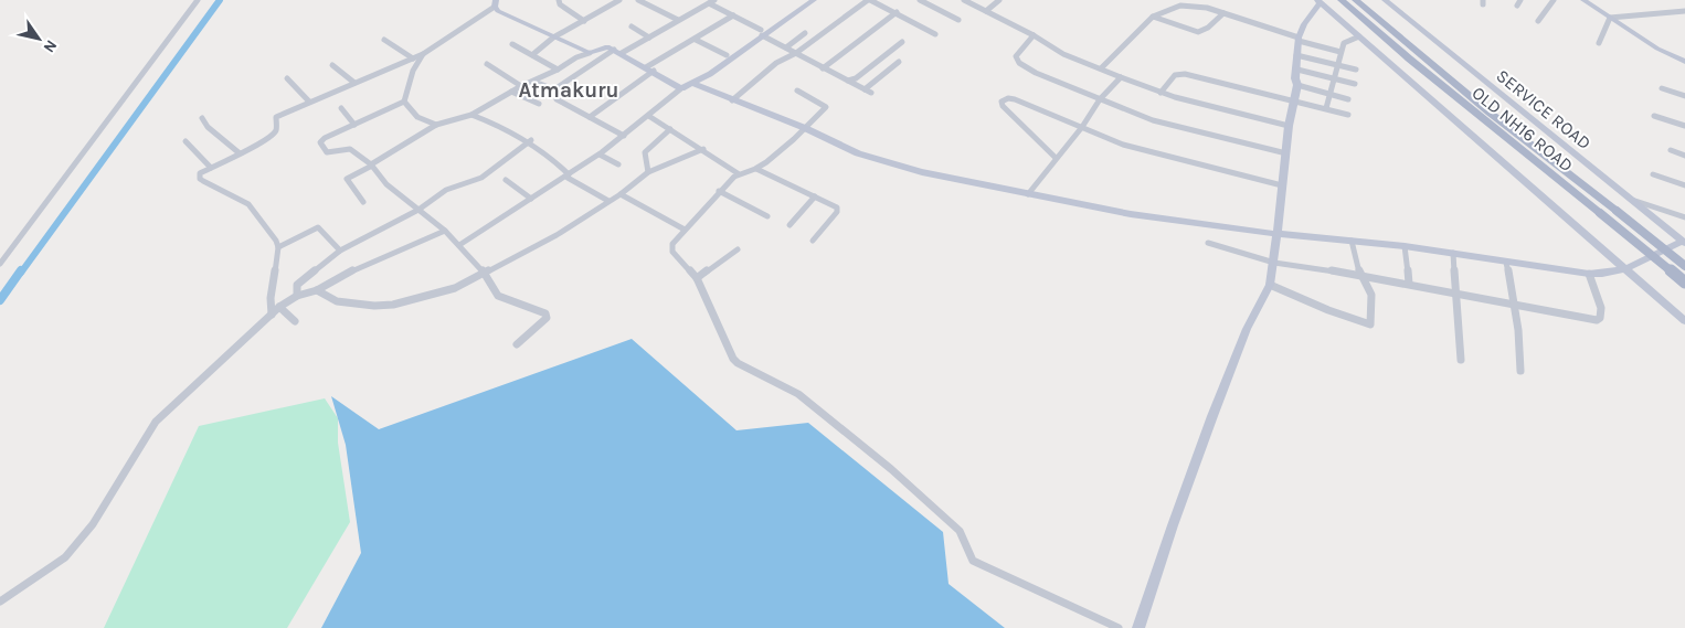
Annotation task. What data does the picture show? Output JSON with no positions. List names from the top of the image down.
{
  "streets": {
    "main road": ["OLD NH16 ROAD"],
    "street": ["SERVICE ROAD"]
  },
  "districts": ["Atmakuru"],
  "north": "bottom right"
}
